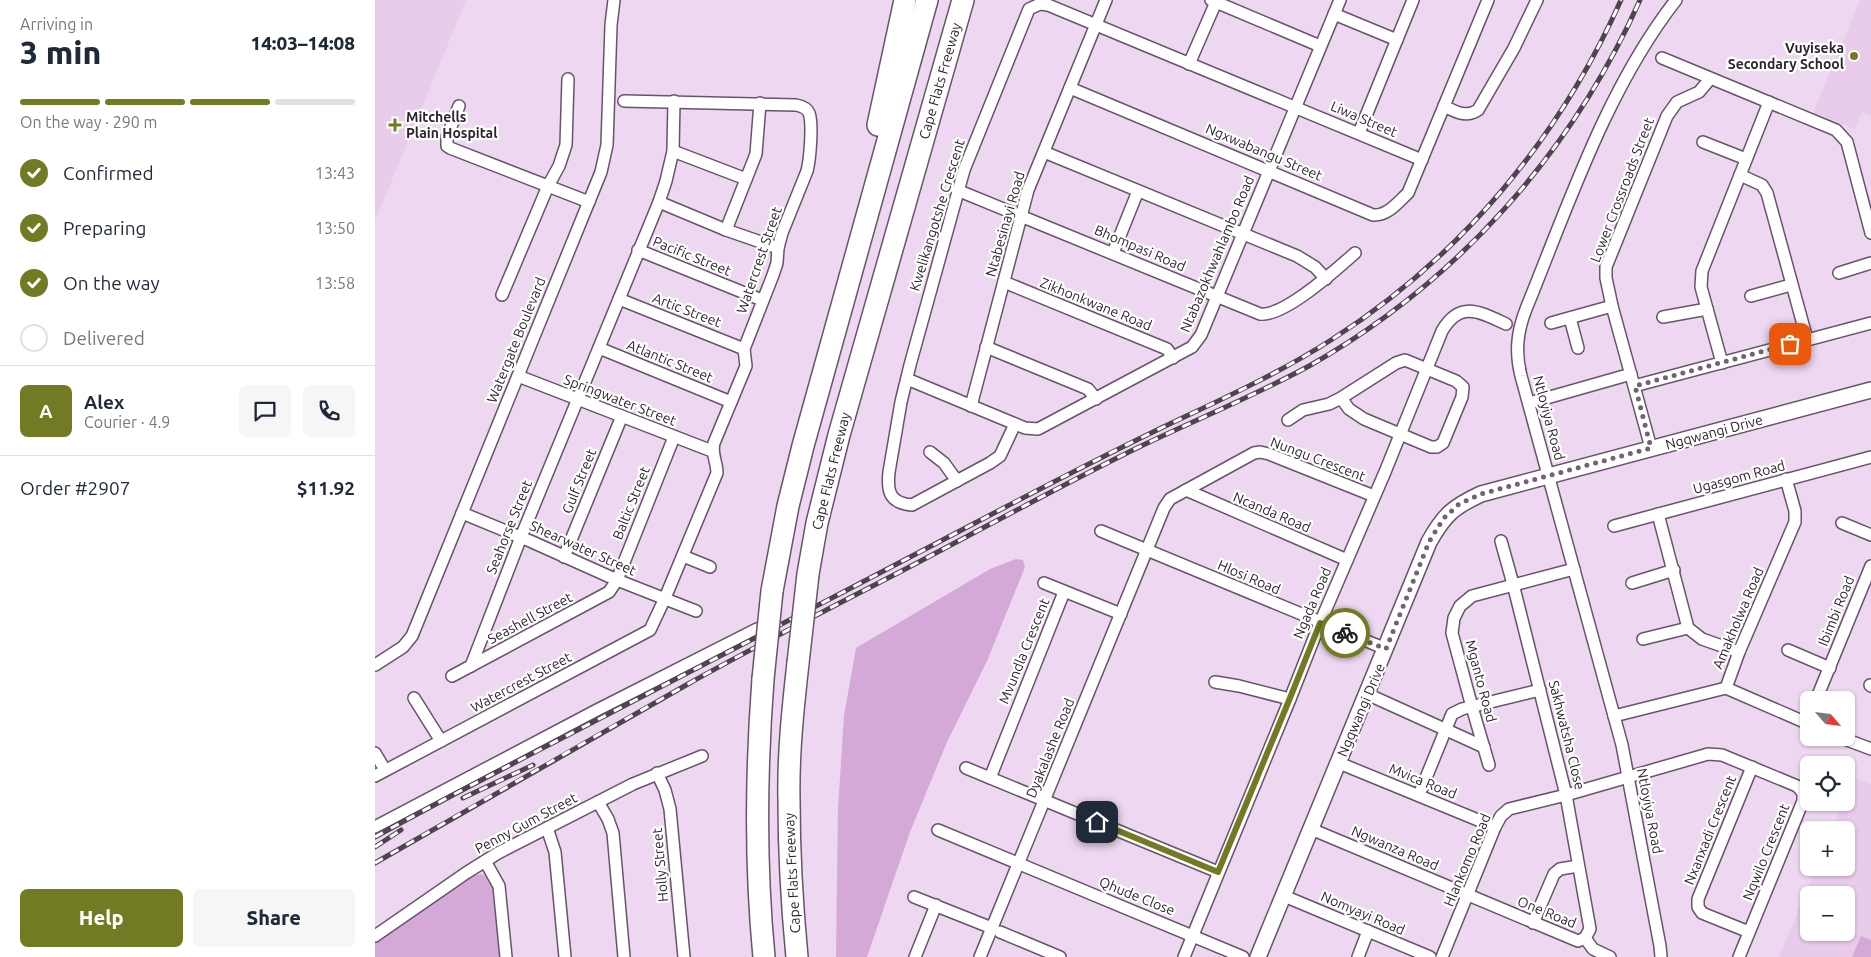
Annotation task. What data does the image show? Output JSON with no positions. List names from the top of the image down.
{
  "streets": {
    "highway": ["Cape Flats Freeway"],
    "street": [
      "Liwa Street",
      "Ngxwabangu Street",
      "Lower Crossroads Street",
      "Kwelikangotshe Crescent",
      "Ntabesinayi Road",
      "Bhompasi Road",
      "Ntabazokhwahlambo Road",
      "Pacific Street",
      "Watercrest Street",
      "Zikhonkwane Road",
      "Artic Street",
      "Watergate Boulevard",
      "Atlantic Street",
      "Springwater Street",
      "Ntloyiya Road",
      "Ngqwangi Drive",
      "Nungu Crescent",
      "Ugasgom Road",
      "Gulf Street",
      "Baltic Street",
      "Ncanda Road",
      "Seahorse Street",
      "Shearwater Street",
      "Hlosi Road",
      "Ngada Road",
      "Ibimbi Road",
      "Seashell Street",
      "Amakholwa Road",
      "Mvundla Crescent",
      "Mganto Road",
      "Sakhwatsha Close",
      "Dyakalashe Road",
      "Mvica Road",
      "Penny Gum Street",
      "Nxanxadi Crescent",
      "Ngwanza Road",
      "Nqwilo Crescent",
      "Hlankomo Road",
      "Holly Street",
      "Qhude Close",
      "One Road",
      "Nomyayi Road"
    ]
  },
  "crossings": [
    ["Liwa Street", "Ngxwabangu Street"],
    ["Liwa Street", "Kwelikangotshe Crescent"],
    ["Liwa Street", "Ntabesinayi Road"],
    ["Liwa Street", "Ntabazokhwahlambo Road"],
    ["Ngxwabangu Street", "Ntabesinayi Road"],
    ["Ngxwabangu Street", "Ntabazokhwahlambo Road"],
    ["Lower Crossroads Street", "Ngqwangi Drive"],
    ["Kwelikangotshe Crescent", "Ntabesinayi Road"],
    ["Kwelikangotshe Crescent", "Bhompasi Road"],
    ["Ntabesinayi Road", "Bhompasi Road"],
    ["Ntabesinayi Road", "Ntabazokhwahlambo Road"],
    ["Ntabesinayi Road", "Zikhonkwane Road"],
    ["Bhompasi Road", "Ntabazokhwahlambo Road"],
    ["Ntabazokhwahlambo Road", "Zikhonkwane Road"],
    ["Pacific Street", "Watercrest Street"],
    ["Watercrest Street", "Artic Street"],
    ["Watercrest Street", "Atlantic Street"],
    ["Watercrest Street", "Springwater Street"],
    ["Watercrest Street", "Shearwater Street"],
    ["Watergate Boulevard", "Springwater Street"],
    ["Watergate Boulevard", "Shearwater Street"],
    ["Springwater Street", "Gulf Street"],
    ["Springwater Street", "Baltic Street"],
    ["Springwater Street", "Seahorse Street"],
    ["Ntloyiya Road", "Ngqwangi Drive"],
    ["Ntloyiya Road", "Amakholwa Road"],
    ["Ntloyiya Road", "Mganto Road"],
    ["Ntloyiya Road", "Nqwilo Crescent"],
    ["Ntloyiya Road", "Hlankomo Road"],
    ["Ngqwangi Drive", "Hlosi Road"],
    ["Ngqwangi Drive", "Mvica Road"],
    ["Ngqwangi Drive", "Ngwanza Road"],
    ["Ngqwangi Drive", "Nomyayi Road"],
    ["Nungu Crescent", "Ncanda Road"],
    ["Nungu Crescent", "Hlosi Road"],
    ["Nungu Crescent", "Ngada Road"],
    ["Nungu Crescent", "Dyakalashe Road"],
    ["Ugasgom Road", "Amakholwa Road"],
    ["Gulf Street", "Shearwater Street"],
    ["Baltic Street", "Shearwater Street"],
    ["Baltic Street", "Seashell Street"],
    ["Ncanda Road", "Ngada Road"],
    ["Seahorse Street", "Shearwater Street"],
    ["Seahorse Street", "Seashell Street"],
    ["Shearwater Street", "Seashell Street"],
    ["Hlosi Road", "Ngada Road"],
    ["Hlosi Road", "Dyakalashe Road"],
    ["Ngada Road", "Qhude Close"],
    ["Mvundla Crescent", "Dyakalashe Road"],
    ["Mganto Road", "Sakhwatsha Close"],
    ["Sakhwatsha Close", "Hlankomo Road"],
    ["Sakhwatsha Close", "One Road"],
    ["Dyakalashe Road", "Qhude Close"],
    ["Mvica Road", "Hlankomo Road"],
    ["Penny Gum Street", "Holly Street"],
    ["Nxanxadi Crescent", "Nqwilo Crescent"],
    ["Ngwanza Road", "Hlankomo Road"],
    ["Ngwanza Road", "One Road"],
    ["Nqwilo Crescent", "Hlankomo Road"],
    ["Hlankomo Road", "One Road"]
  ],
  "places": {
    "other": ["Vuyiseka Secondary School"],
    "health": ["Mitchells Plain Hospital"]
  },
  "north": "bottom right",
  "page": {
    "heading": ["3 min", "Arriving in", "14:03–14:08"],
    "panel": [
      "Alex",
      "Courier · 4.9",
      "Order #2907",
      "$11.92"
    ],
    "bar": "On the way · 290 m",
    "list": [
      ["Confirmed", "13:43"],
      ["Preparing", "13:50"],
      ["On the way", "13:58"],
      "Delivered"
    ],
    "round": "A",
    "map_buttons": ["+", "−"],
    "buttons": ["Help", "Share"]
  }
}
